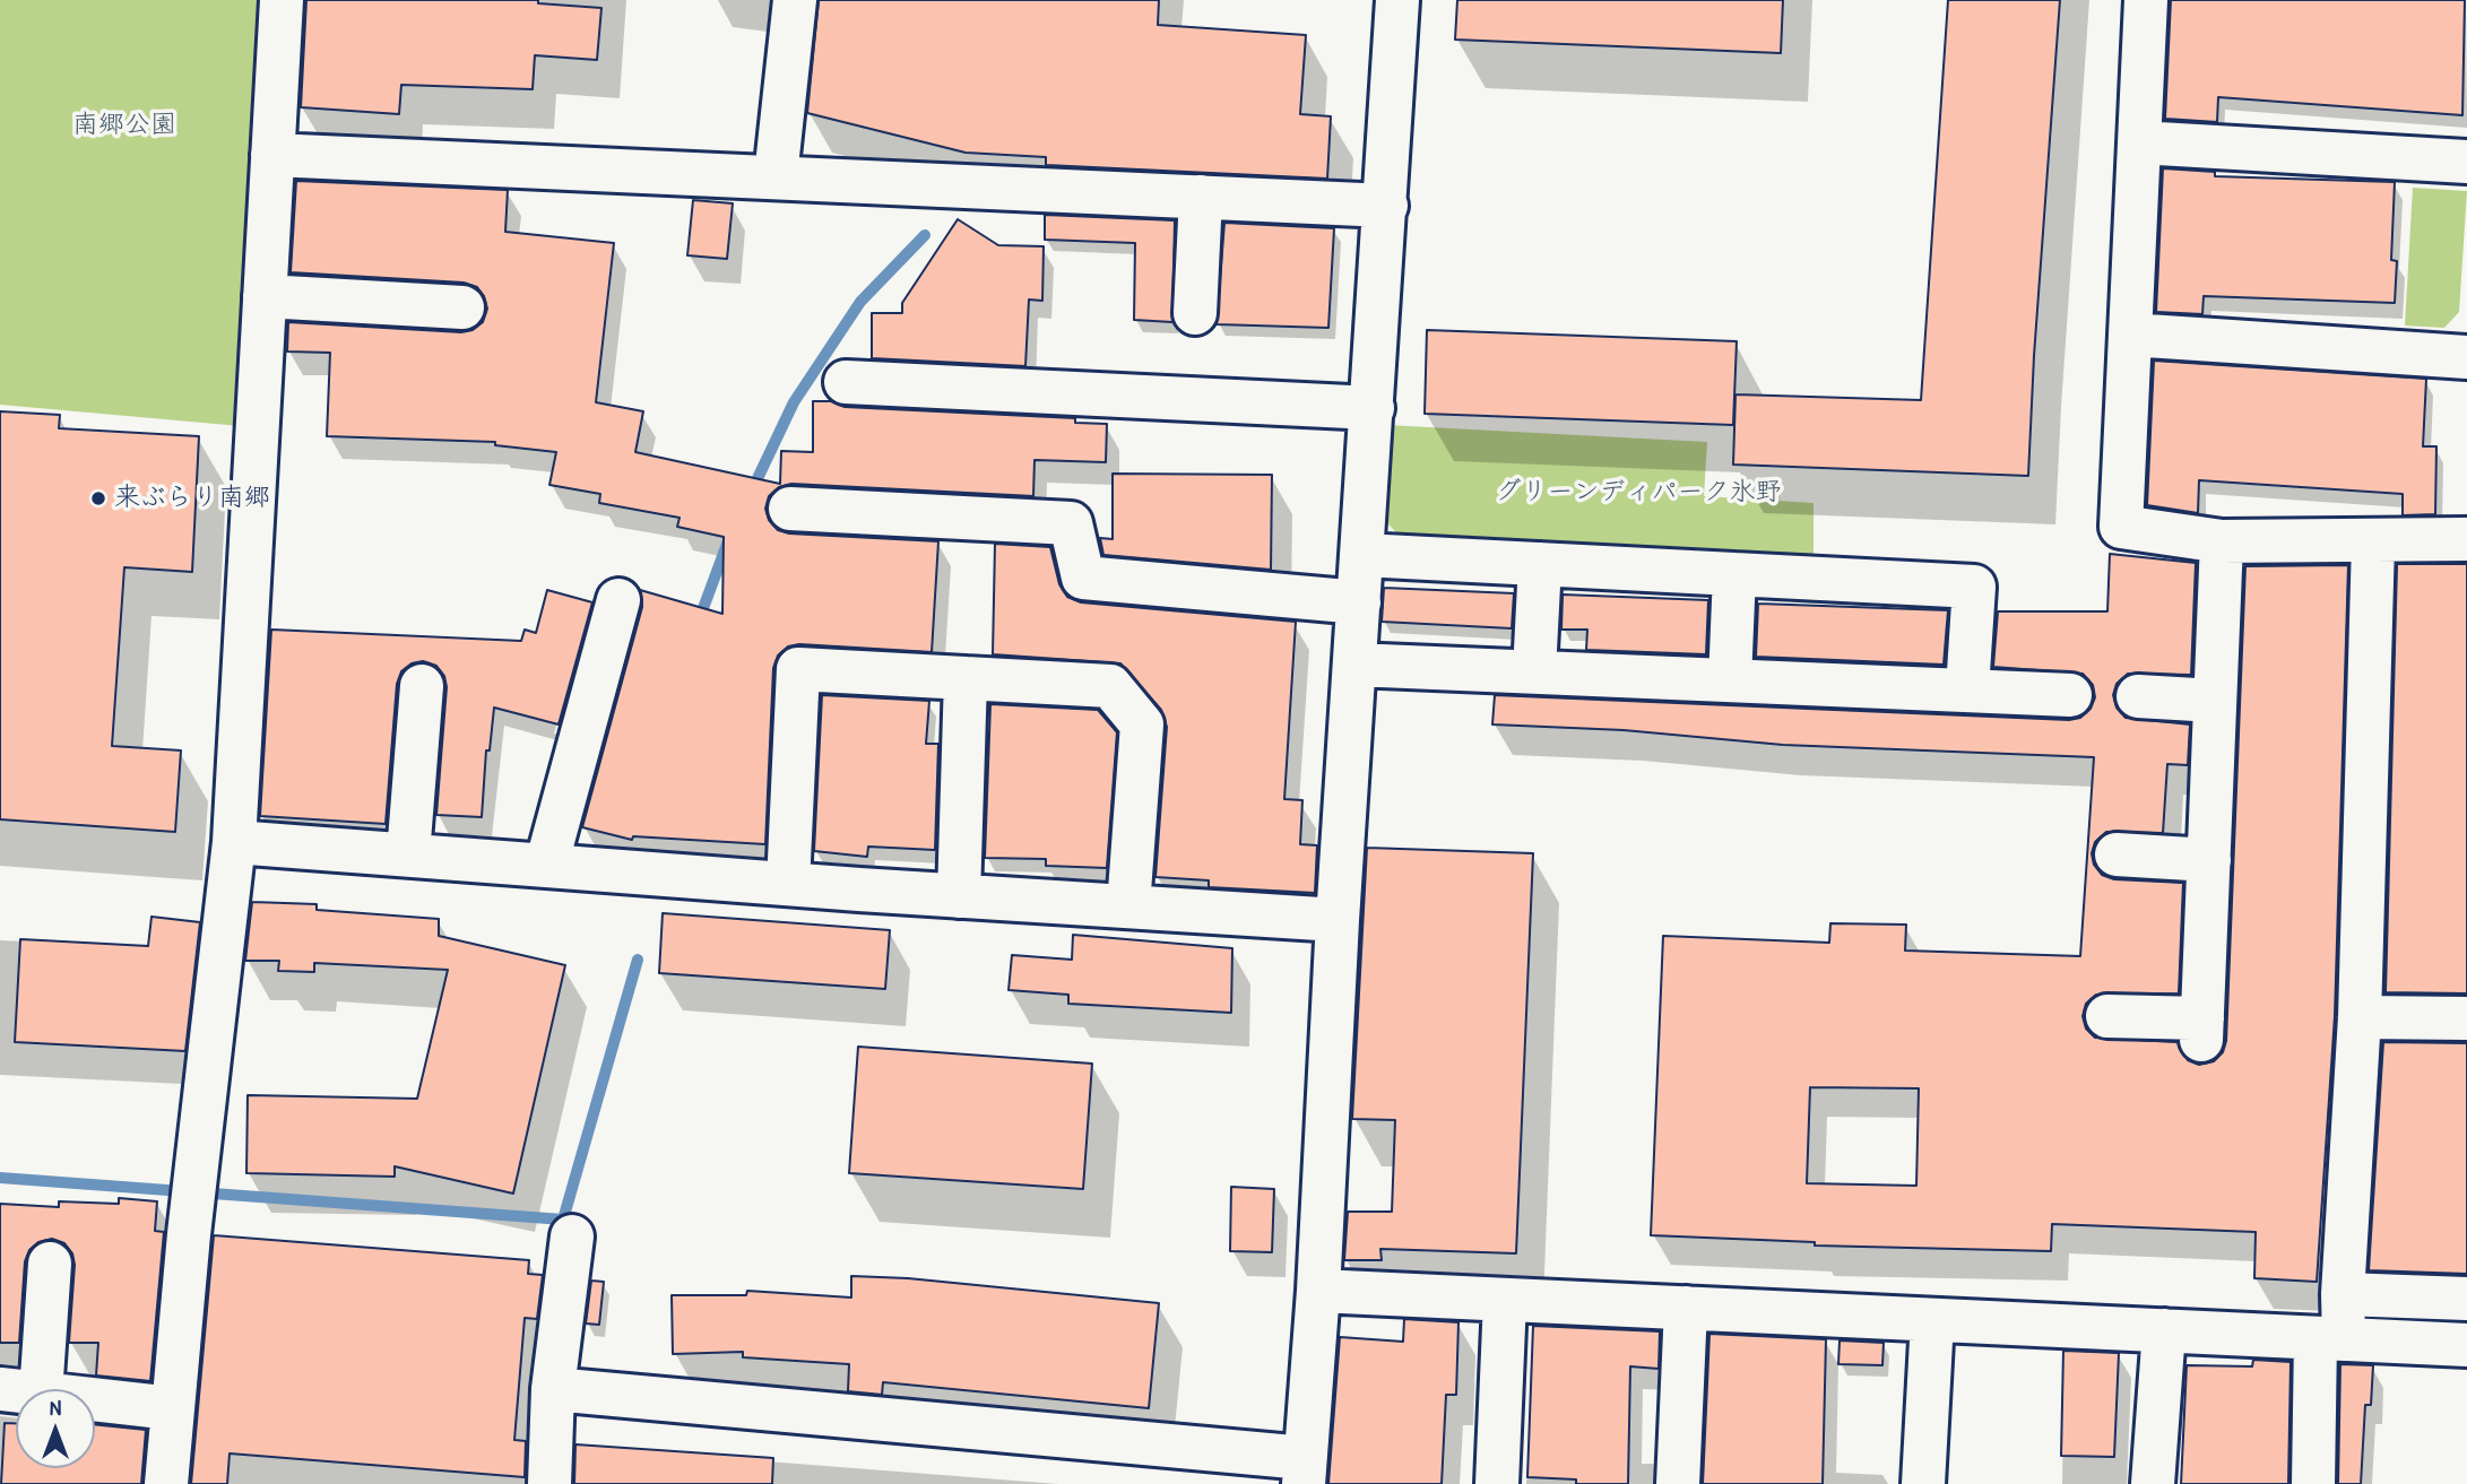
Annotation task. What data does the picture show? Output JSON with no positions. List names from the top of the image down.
{
  "parks": ["南郷公園", "グリーンディパーク氷野"],
  "places": ["来ぶらり南郷"],
  "north": "top"
}
